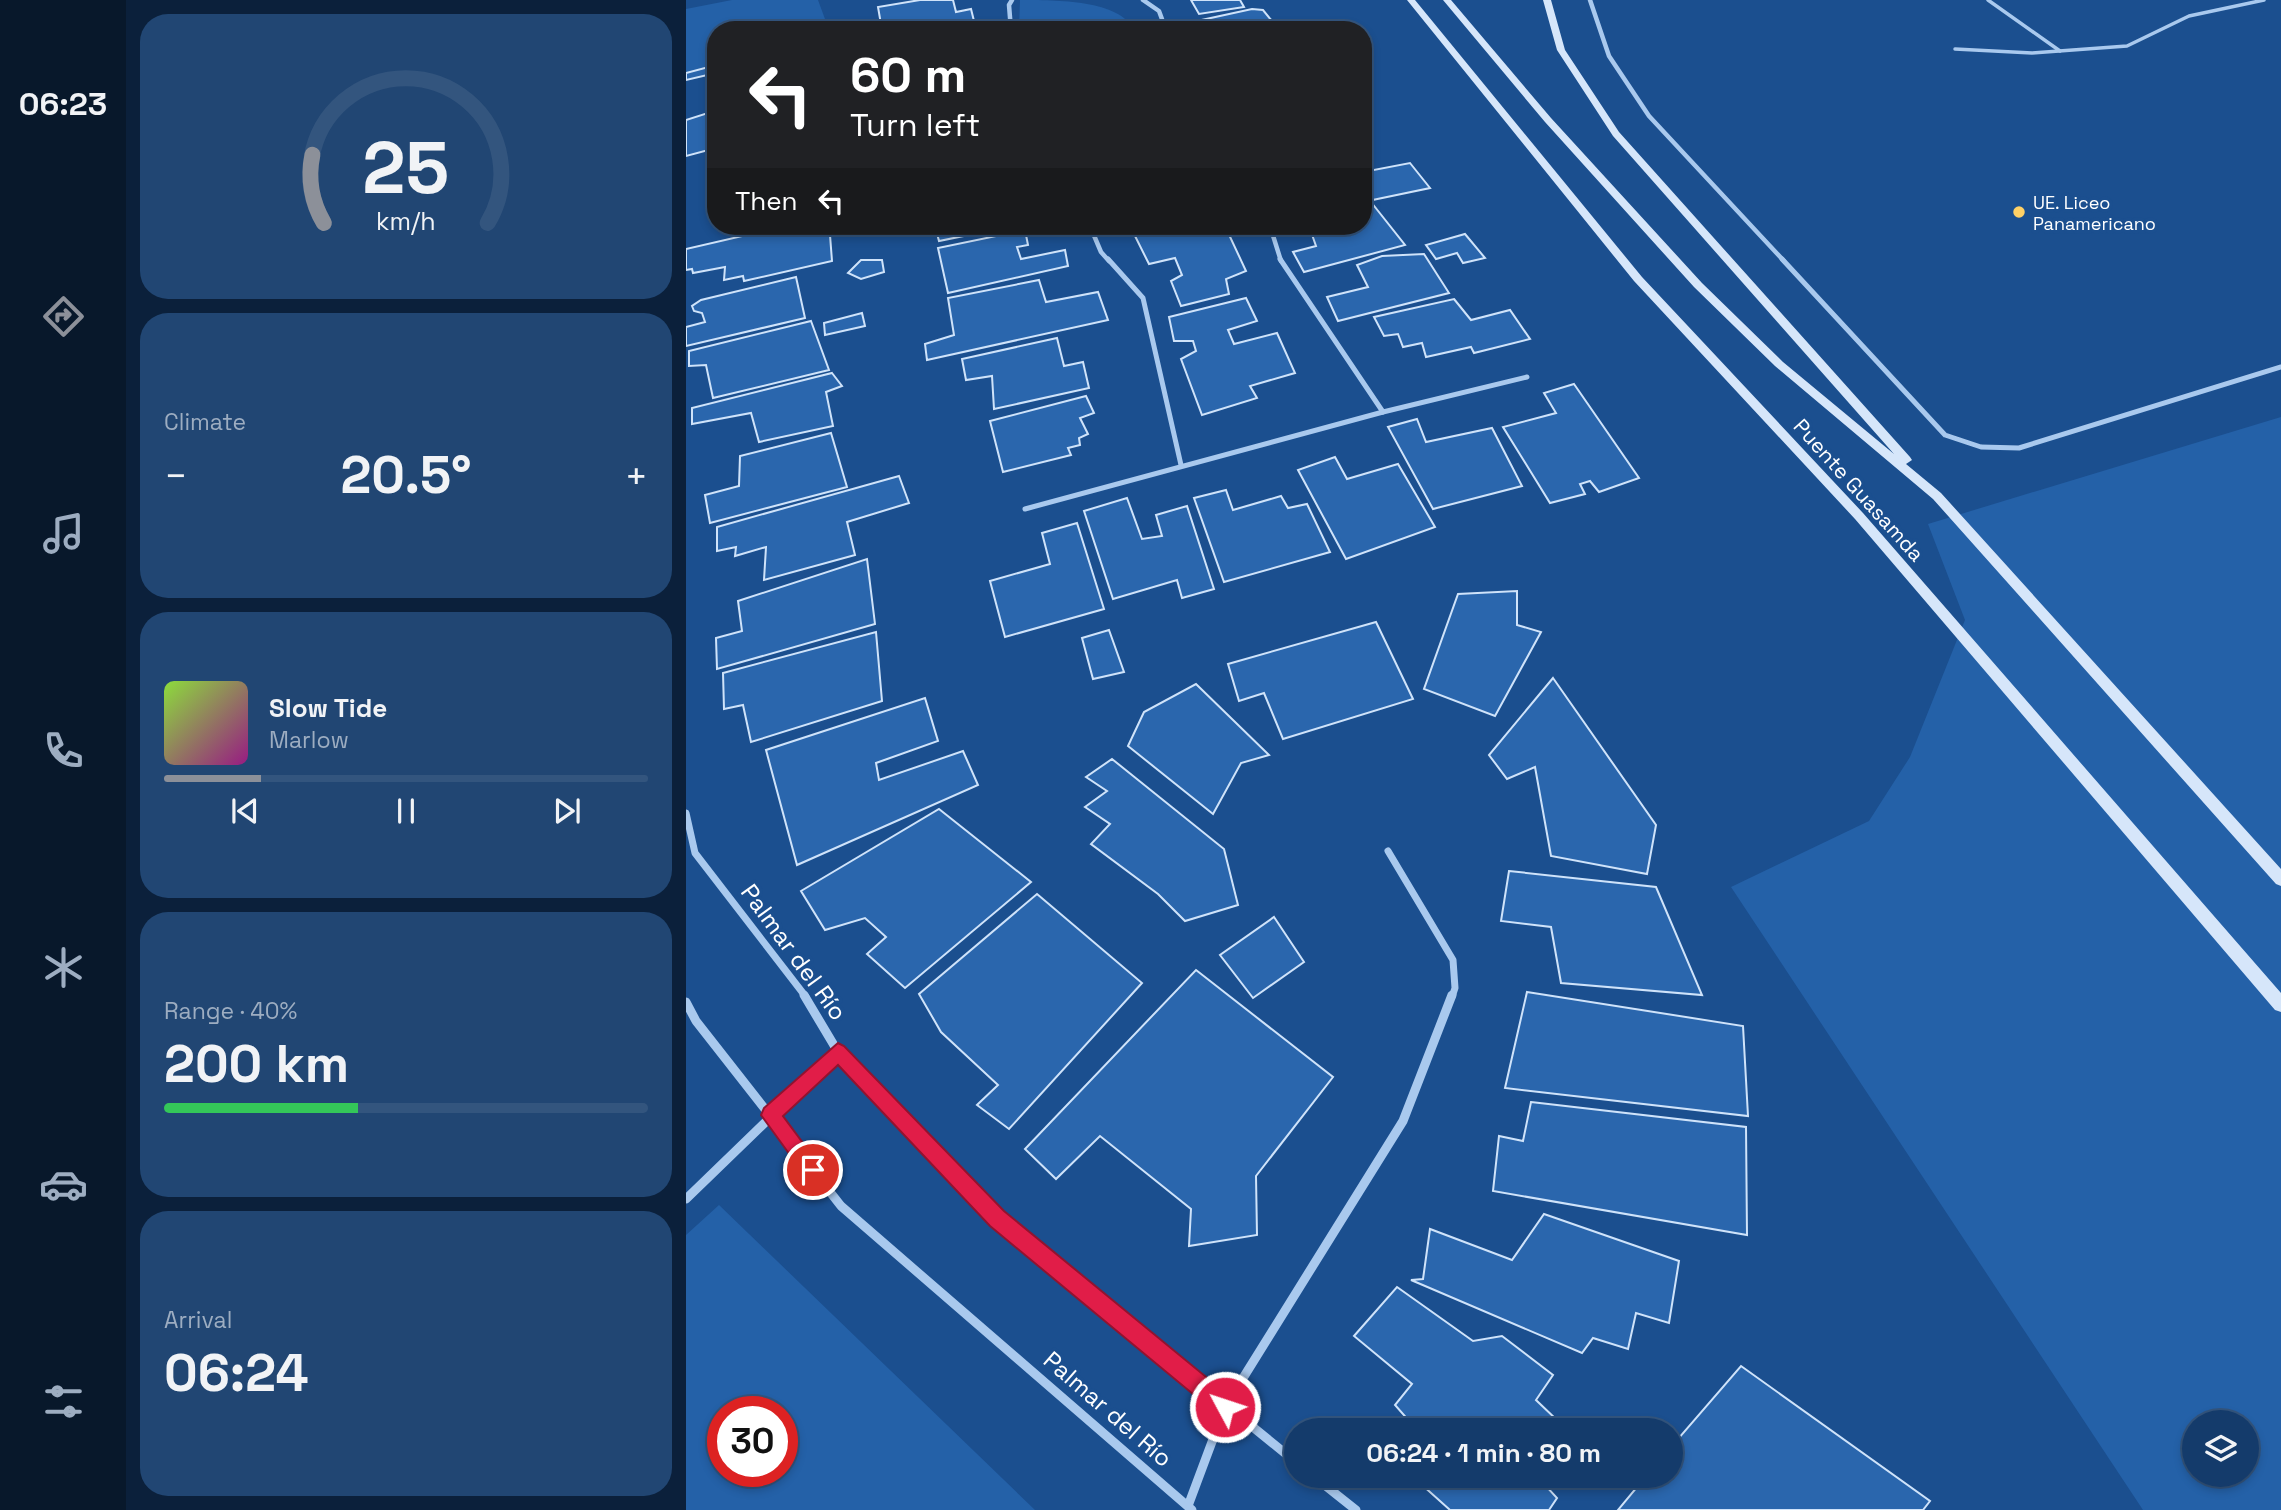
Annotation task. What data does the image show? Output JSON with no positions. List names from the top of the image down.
{
  "streets": {
    "main road": ["Puente Guasamda"],
    "street": ["Palmar del Río"]
  },
  "places": ["UE. Liceo Panamericano"],
  "page": {
    "tabs": "06:23",
    "turn": ["60 m", "Turn left"],
    "then": "Then",
    "tile": [
      "Climate",
      ["Range · 40%", "200 km"],
      ["Arrival", "06:24"]
    ],
    "heat": ["−", "20.5°", "+"],
    "song": ["Slow Tide", "Marlow"],
    "limit": "30",
    "trip": "06:24 · 1 min · 80 m",
    "gauge": ["25", "km/h"]
  }
}
